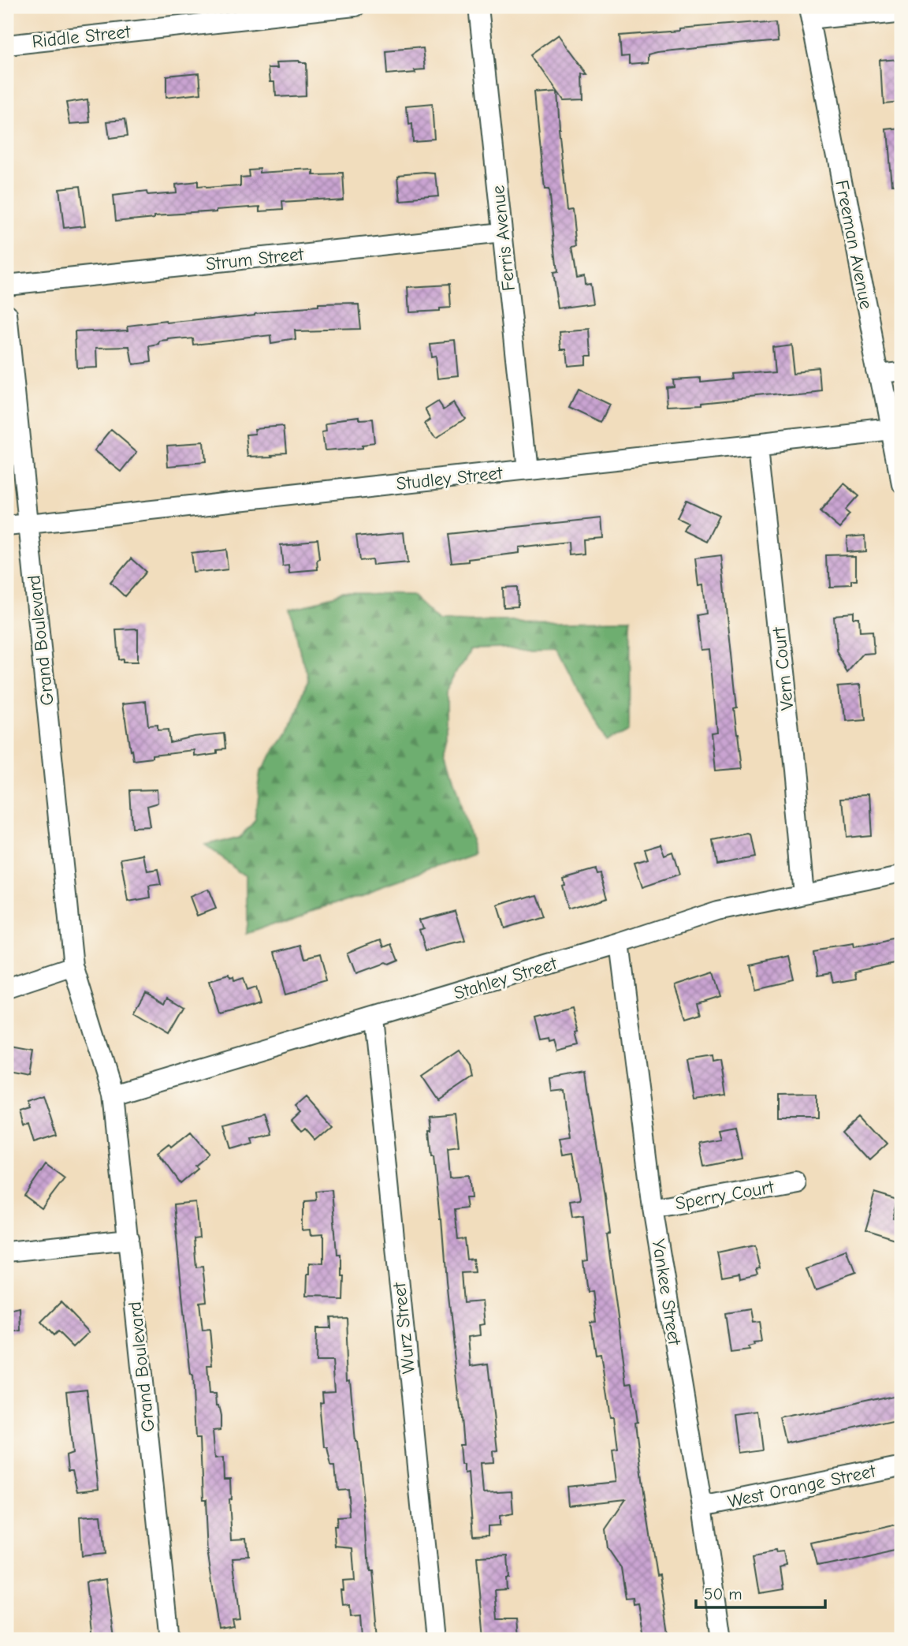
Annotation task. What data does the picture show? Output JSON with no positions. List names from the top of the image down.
{
  "streets": {
    "street": [
      "Riddle Street",
      "Ferris Avenue",
      "Freeman Avenue",
      "Strum Street",
      "Studley Street",
      "Grand Boulevard",
      "Vern Court",
      "Stahley Street",
      "Sperry Court",
      "Yankee Street",
      "Wurz Street",
      "West Orange Street"
    ]
  },
  "crossings": [
    ["Ferris Avenue", "Strum Street"],
    ["Ferris Avenue", "Studley Street"],
    ["Freeman Avenue", "Studley Street"],
    ["Studley Street", "Grand Boulevard"],
    ["Studley Street", "Vern Court"],
    ["Grand Boulevard", "Stahley Street"],
    ["Vern Court", "Stahley Street"],
    ["Stahley Street", "Yankee Street"],
    ["Stahley Street", "Wurz Street"],
    ["Sperry Court", "Yankee Street"],
    ["Yankee Street", "West Orange Street"]
  ],
  "scale_bar": "50 m"
}
